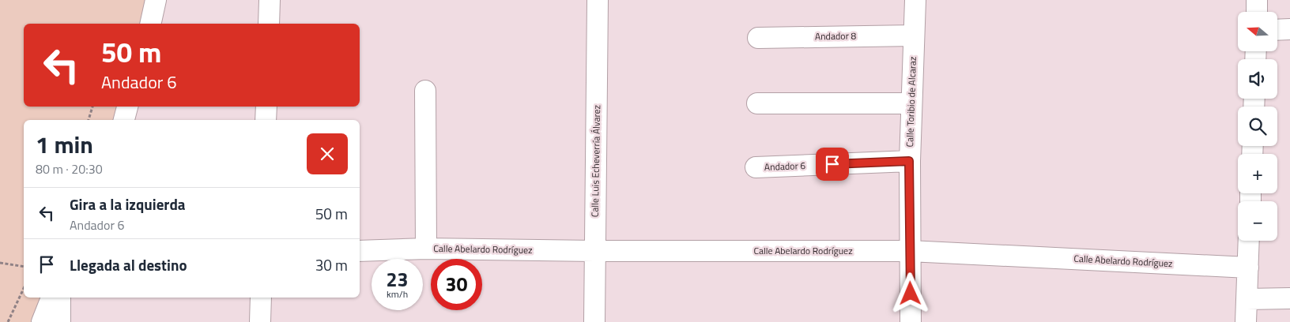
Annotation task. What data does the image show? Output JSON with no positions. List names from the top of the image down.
{
  "streets": {
    "street": [
      "Andador 8",
      "Calle Toribio de Alcaraz",
      "Calle Luis Echeverría Álvarez",
      "Andador 6",
      "Calle Abelardo Rodríguez"
    ]
  },
  "crossings": [
    ["Andador 8", "Calle Toribio de Alcaraz"],
    ["Calle Toribio de Alcaraz", "Andador 6"],
    ["Calle Toribio de Alcaraz", "Calle Abelardo Rodríguez"],
    ["Calle Luis Echeverría Álvarez", "Calle Abelardo Rodríguez"]
  ],
  "north": "left",
  "page": {
    "map_buttons": ["+", "−"],
    "turn": ["50 m", "Andador 6"],
    "heading": ["1 min", "80 m · 20:30"],
    "list": [
      {
        "name": "Gira a la izquierda",
        "note": "Andador 6",
        "value": "50 m"
      },
      {
        "name": "Llegada al destino",
        "value": "30 m"
      }
    ],
    "speed": "23 km/h",
    "limit": "30"
  }
}
